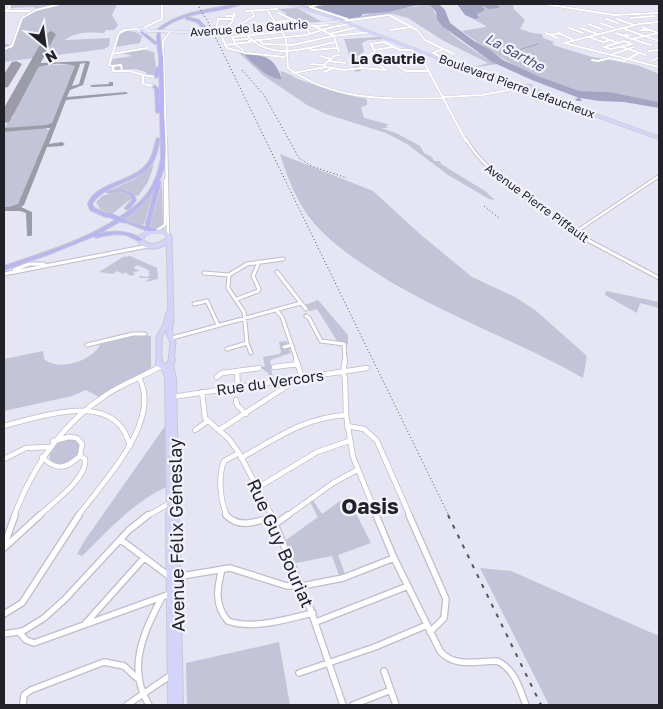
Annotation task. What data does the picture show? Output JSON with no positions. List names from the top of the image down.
{
  "streets": {
    "main road": ["Boulevard Pierre Lefaucheux", "Avenue Félix Géneslay"],
    "street": [
      "Avenue de la Gautrie",
      "Avenue Pierre Piffault",
      "Rue du Vercors",
      "Rue Guy Bouriat"
    ]
  },
  "crossings": [
    ["Avenue de la Gautrie", "Boulevard Pierre Lefaucheux"],
    ["Boulevard Pierre Lefaucheux", "Avenue Pierre Piffault"],
    ["Rue du Vercors", "Avenue Félix Géneslay"]
  ],
  "districts": ["La Gautrie", "Oasis"],
  "water": ["La Sarthe"],
  "north": "bottom right"
}
